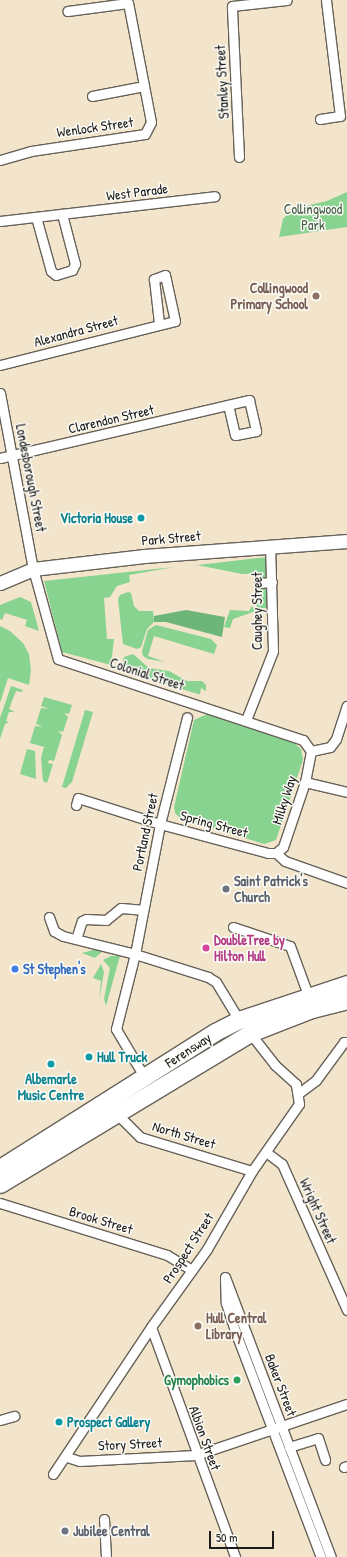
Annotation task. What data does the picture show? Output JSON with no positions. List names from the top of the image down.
{
  "streets": {
    "highway": ["Ferensway"],
    "street": [
      "Stanley Street",
      "Wenlock Street",
      "West Parade",
      "Alexandra Street",
      "Clarendon Street",
      "Londesborough Street",
      "Park Street",
      "Caughey Street",
      "Colonial Street",
      "Milky Way",
      "Spring Street",
      "Portland Street",
      "North Street",
      "Wright Street",
      "Brook Street",
      "Prospect Street",
      "Baker Street",
      "Albion Street",
      "Story Street"
    ]
  },
  "crossings": [
    ["Clarendon Street", "Londesborough Street"],
    ["Londesborough Street", "Park Street"],
    ["Londesborough Street", "Colonial Street"],
    ["Park Street", "Caughey Street"],
    ["Park Street", "Colonial Street"],
    ["Caughey Street", "Colonial Street"],
    ["Colonial Street", "Milky Way"],
    ["Milky Way", "Spring Street"],
    ["Spring Street", "Portland Street"],
    ["Portland Street", "Ferensway"],
    ["Ferensway", "North Street"],
    ["North Street", "Prospect Street"],
    ["Wright Street", "Prospect Street"],
    ["Brook Street", "Prospect Street"],
    ["Prospect Street", "Albion Street"],
    ["Prospect Street", "Story Street"],
    ["Baker Street", "Story Street"],
    ["Albion Street", "Story Street"]
  ],
  "parks": ["Collingwood Park"],
  "places": [
    "Collingwood Primary School",
    "Victoria House",
    "Saint Patrick's Church",
    "DoubleTree by Hilton Hull",
    "St Stephen's",
    "Hull Truck",
    "Albemarle Music Centre",
    "Hull Central Library",
    "Gymophobics",
    "Prospect Gallery",
    "Jubilee Central"
  ],
  "scale_bar": "50 m"
}
